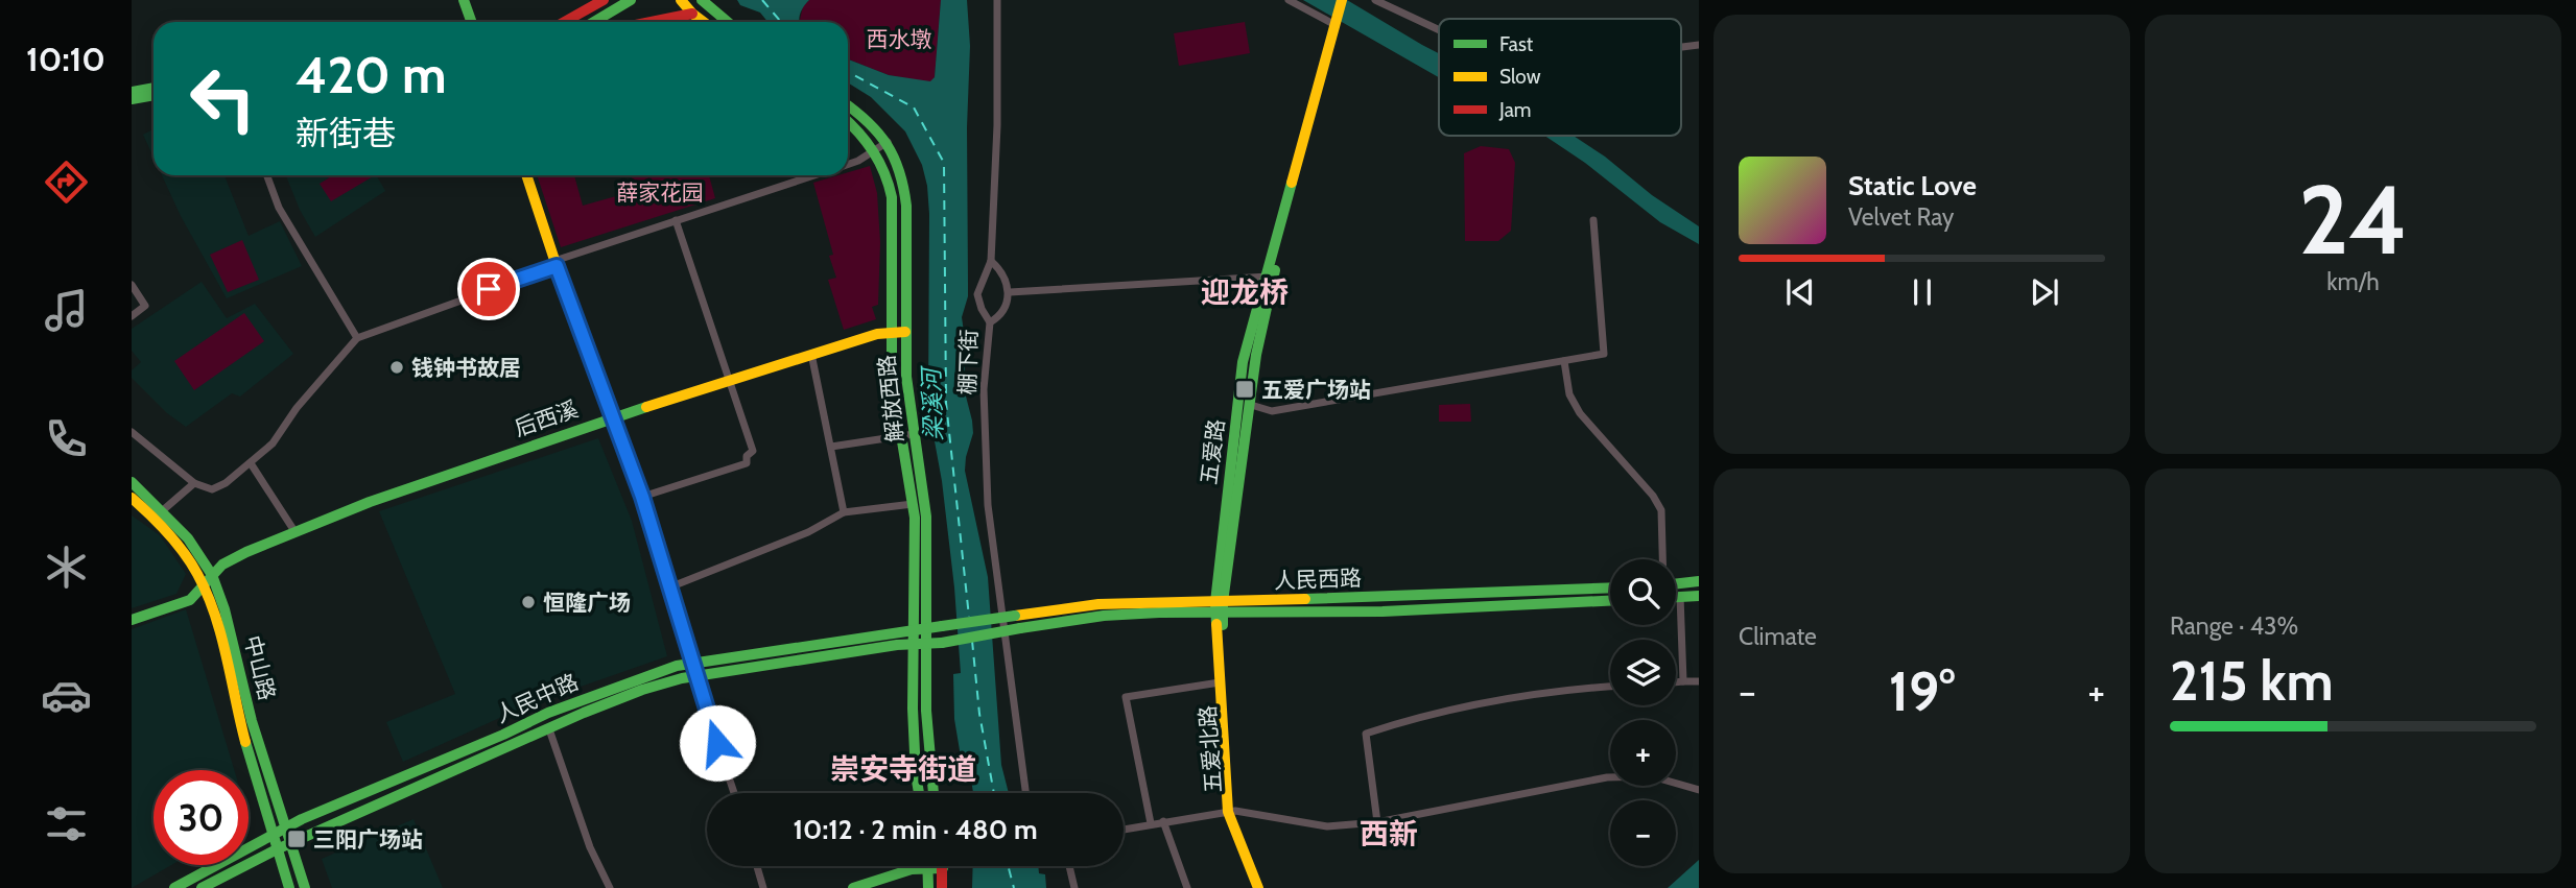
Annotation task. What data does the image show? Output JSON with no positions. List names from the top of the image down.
{
  "streets": {
    "main road": [
      "解放西路",
      "后西溪",
      "五爱路",
      "人民西路",
      "中山路",
      "人民中路",
      "五爱北路"
    ],
    "street": ["棚下街"]
  },
  "crossings": [
    ["解放西路", "后西溪"],
    ["解放西路", "人民中路"],
    ["后西溪", "中山路"],
    ["五爱路", "人民西路"],
    ["五爱路", "五爱北路"],
    ["人民西路", "人民中路"],
    ["人民西路", "五爱北路"],
    ["中山路", "人民中路"]
  ],
  "districts": ["迎龙桥", "崇安寺街道", "西新"],
  "water": ["梁溪河"],
  "parks": ["西水墩", "薛家花园"],
  "places": {
    "other": ["钱钟书故居", "恒隆广场"],
    "transit": ["五爱广场站", "三阳广场站"]
  },
  "legend": ["Fast", "Slow", "Jam"],
  "page": {
    "tabs": "10:10",
    "tile": [
      ["24", "km/h"],
      "Climate",
      ["Range · 43%", "215 km"]
    ],
    "turn": ["420 m", "新街巷"],
    "song": ["Static Love", "Velvet Ray"],
    "map_buttons": ["+", "−"],
    "heat": ["−", "19°", "+"],
    "limit": "30",
    "trip": "10:12 · 2 min · 480 m"
  }
}
